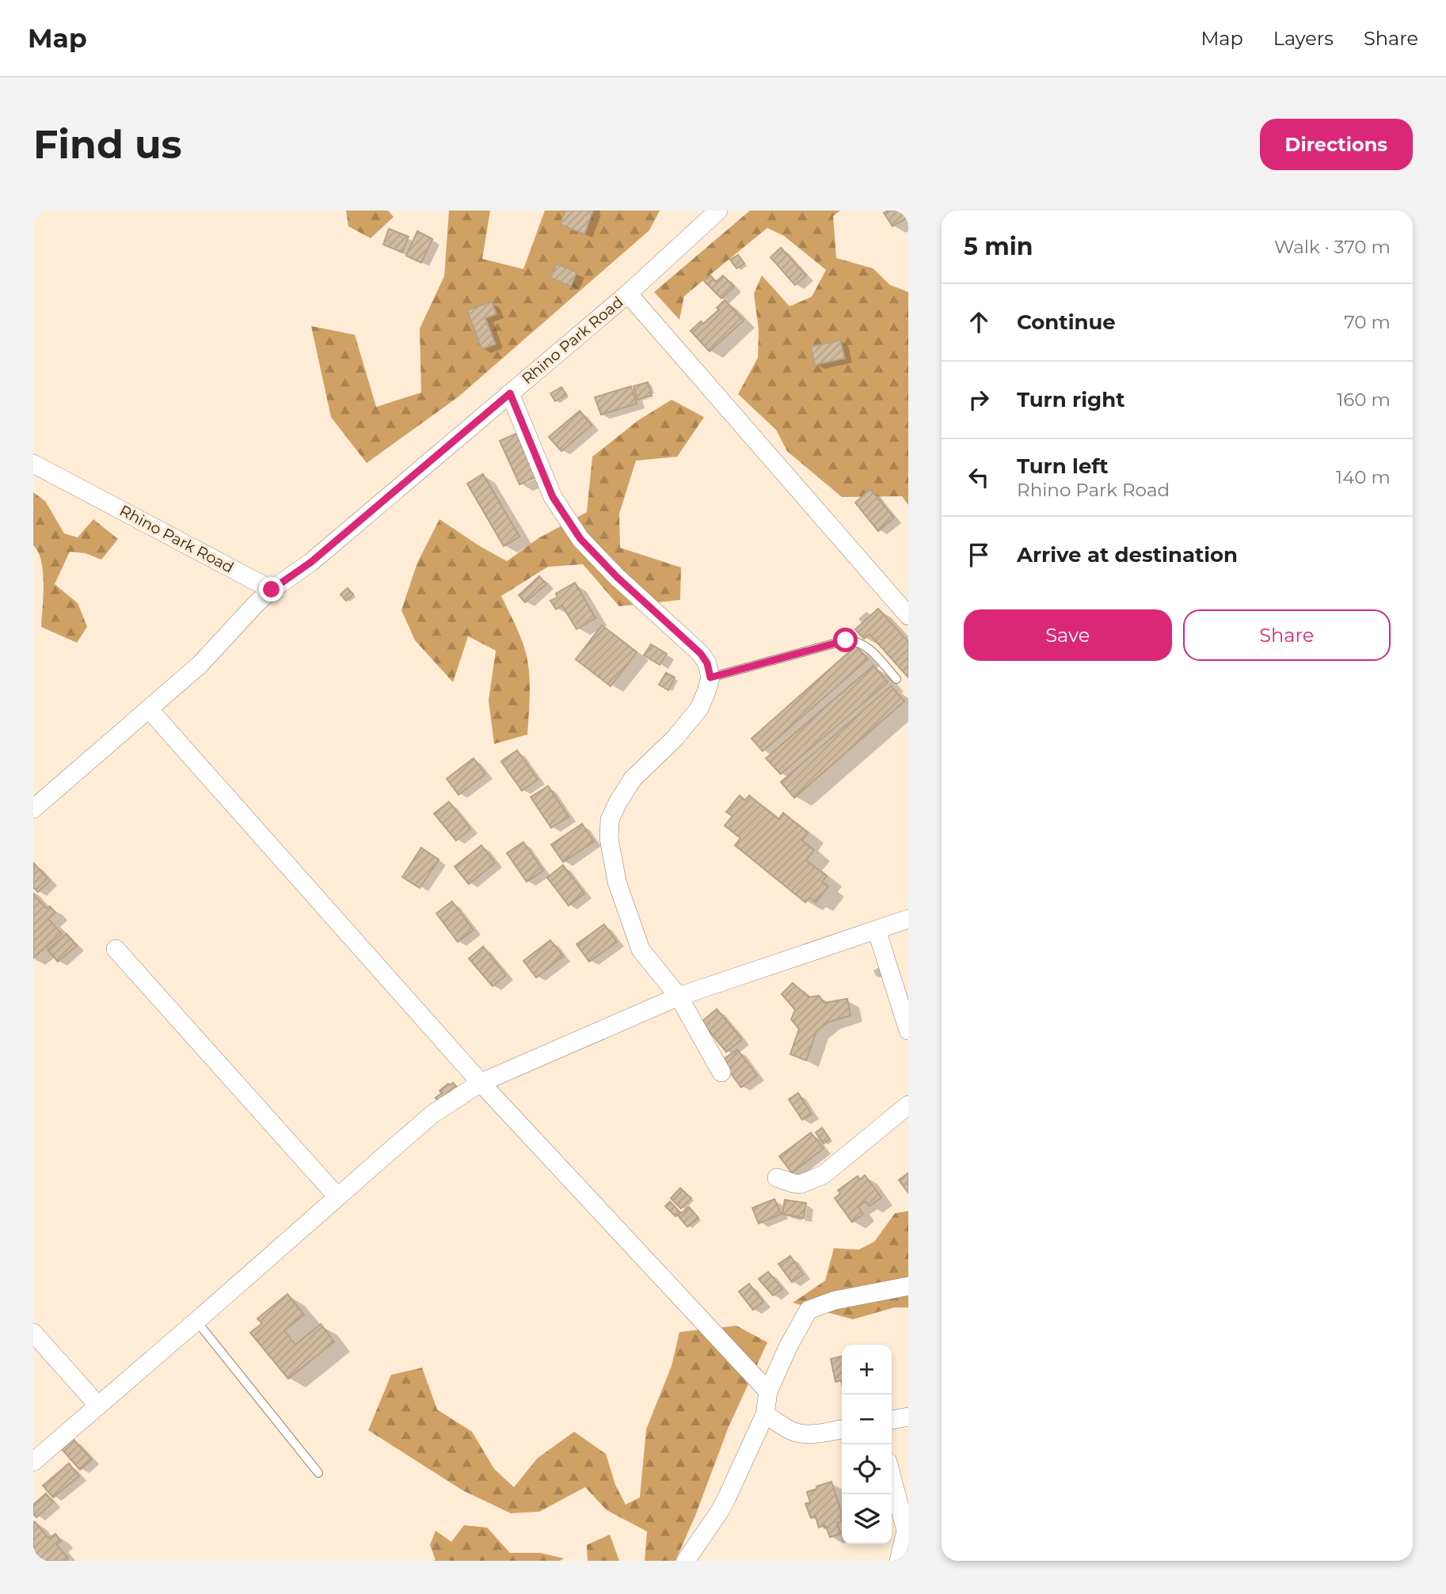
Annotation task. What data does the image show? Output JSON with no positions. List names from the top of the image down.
{
  "streets": {
    "street": ["Rhino Park Road"]
  },
  "page": {
    "header": "Map",
    "nav": ["Map", "Layers", "Share"],
    "buttons": [
      "Directions",
      ["Save", "Share"]
    ],
    "title": "Find us",
    "heading": ["5 min", "Walk · 370 m"],
    "list": [
      ["Continue", "70 m"],
      ["Turn right", "160 m"],
      ["Turn left", "Rhino Park Road", "140 m"],
      "Arrive at destination"
    ],
    "map_buttons": ["+", "−"]
  }
}
